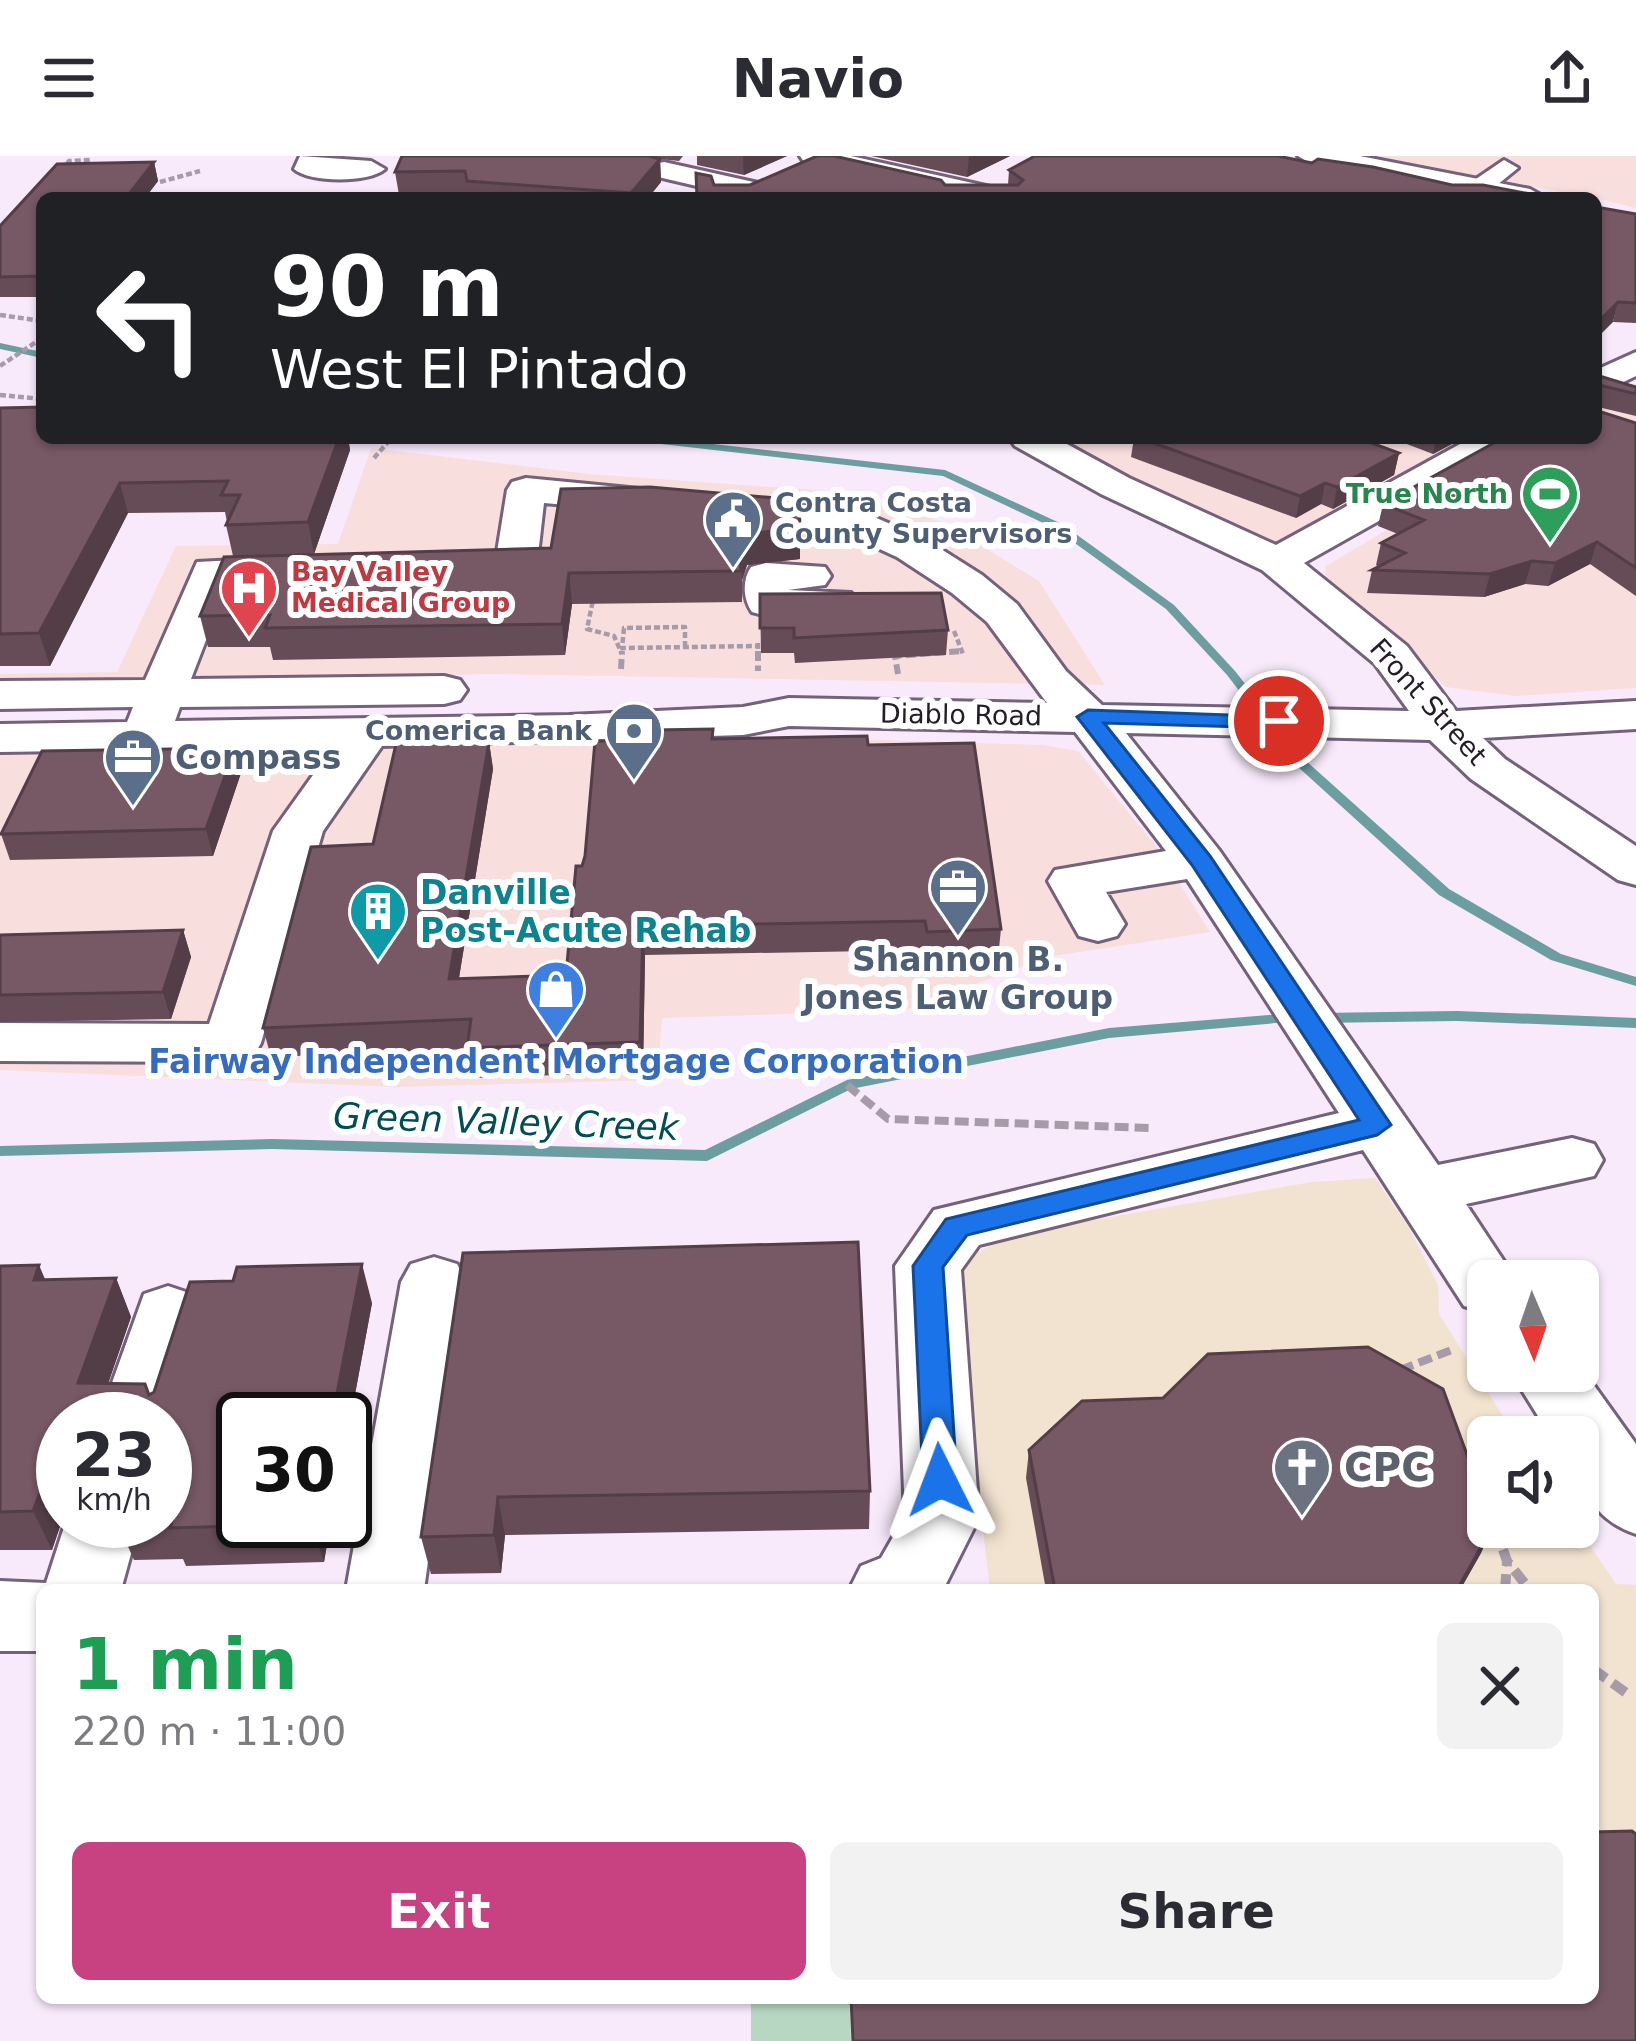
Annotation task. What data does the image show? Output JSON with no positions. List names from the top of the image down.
{
  "streets": {
    "street": ["Front Street", "Diablo Road"]
  },
  "crossings": [
    ["Front Street", "Diablo Road"]
  ],
  "water": ["Green Valley Creek"],
  "places": {
    "sports": ["True North"],
    "public building": ["Contra Costa County Supervisors"],
    "hospital": ["Bay Valley Medical Group"],
    "bank": ["Comerica Bank"],
    "office": ["Compass", "Shannon B. Jones Law Group"],
    "building": ["Danville Post-Acute Rehab"],
    "shop": ["Fairway Independent Mortgage Corporation"],
    "church": ["CPC"]
  },
  "north": "bottom",
  "page": {
    "header": "Navio",
    "turn": ["90 m", "West El Pintado"],
    "speed": "23 km/h",
    "limit": "30",
    "heading": ["1 min", "220 m · 11:00"],
    "buttons": ["Exit", "Share"]
  }
}
